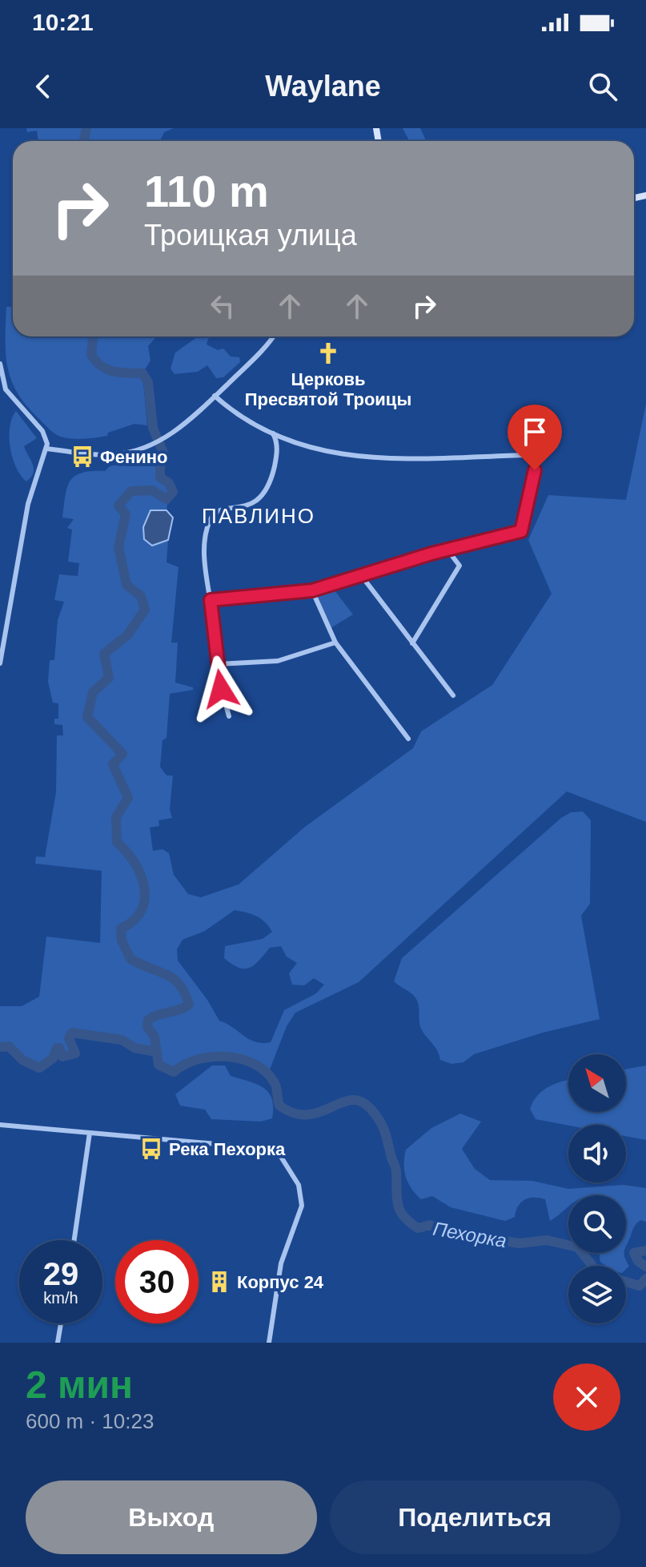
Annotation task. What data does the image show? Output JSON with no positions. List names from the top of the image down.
{
  "districts": ["ПАВЛИНО"],
  "water": ["Пехорка"],
  "places": {
    "church": ["Церковь Пресвятой Троицы"],
    "bus stop": ["Фенино", "Река Пехорка"],
    "building": ["Корпус 24"]
  },
  "north": "top left",
  "page": {
    "status": "10:21",
    "header": "Waylane",
    "turn": ["110 m", "Троицкая улица"],
    "speed": "29 km/h",
    "limit": "30",
    "heading": ["2 мин", "600 m · 10:23"],
    "buttons": ["Выход", "Поделиться"]
  }
}
